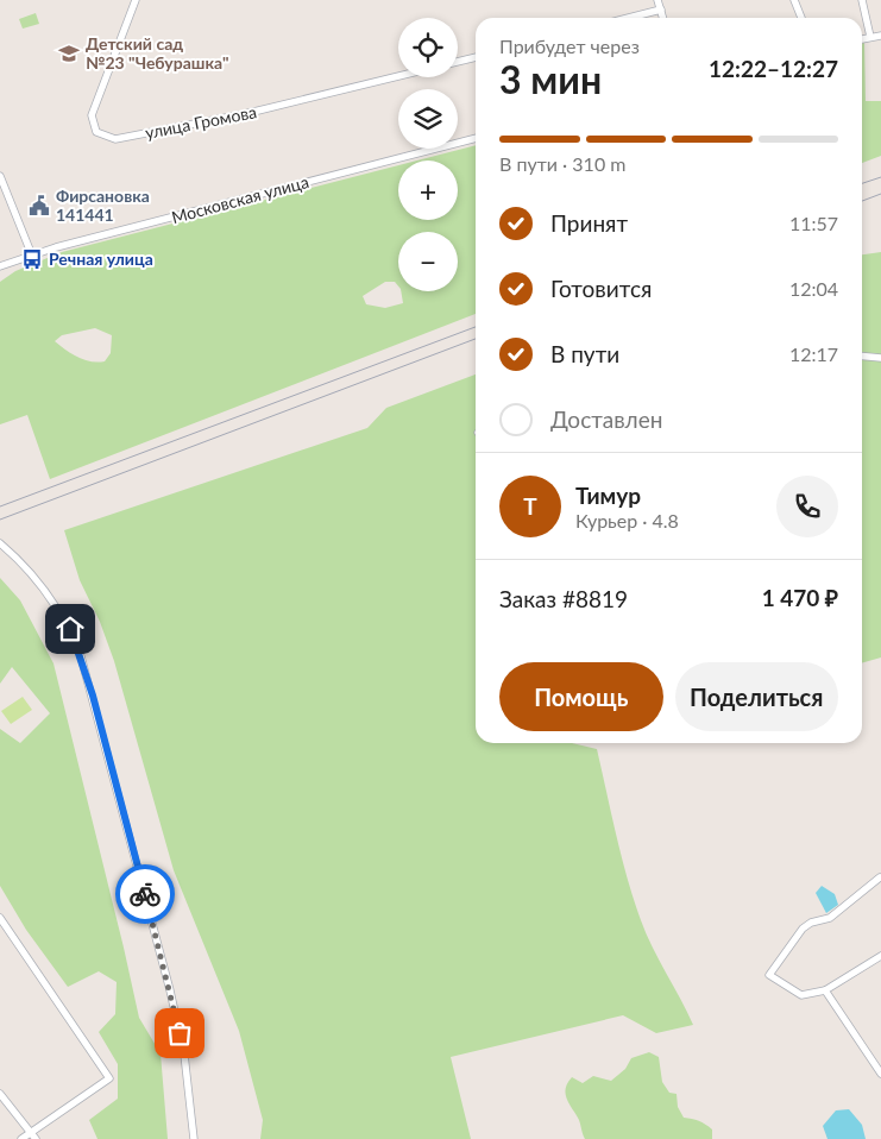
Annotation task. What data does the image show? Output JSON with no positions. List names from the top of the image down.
{
  "streets": {
    "street": ["улица Громова", "Московская улица"]
  },
  "places": {
    "school or university": ["Детский сад №23 \"Чебурашка\""],
    "public building": ["Фирсановка 141441"],
    "bus stop": ["Речная улица"]
  },
  "page": {
    "map_buttons": ["+", "−"],
    "heading": ["3 мин", "Прибудет через", "12:22–12:27"],
    "panel": [
      "Тимур",
      "Курьер · 4.8",
      "Заказ #8819",
      "1 470 ₽"
    ],
    "bar": "В пути · 310 m",
    "list": [
      ["Принят", "11:57"],
      ["Готовится", "12:04"],
      ["В пути", "12:17"],
      "Доставлен"
    ],
    "round": "Т",
    "buttons": ["Помощь", "Поделиться"]
  }
}
